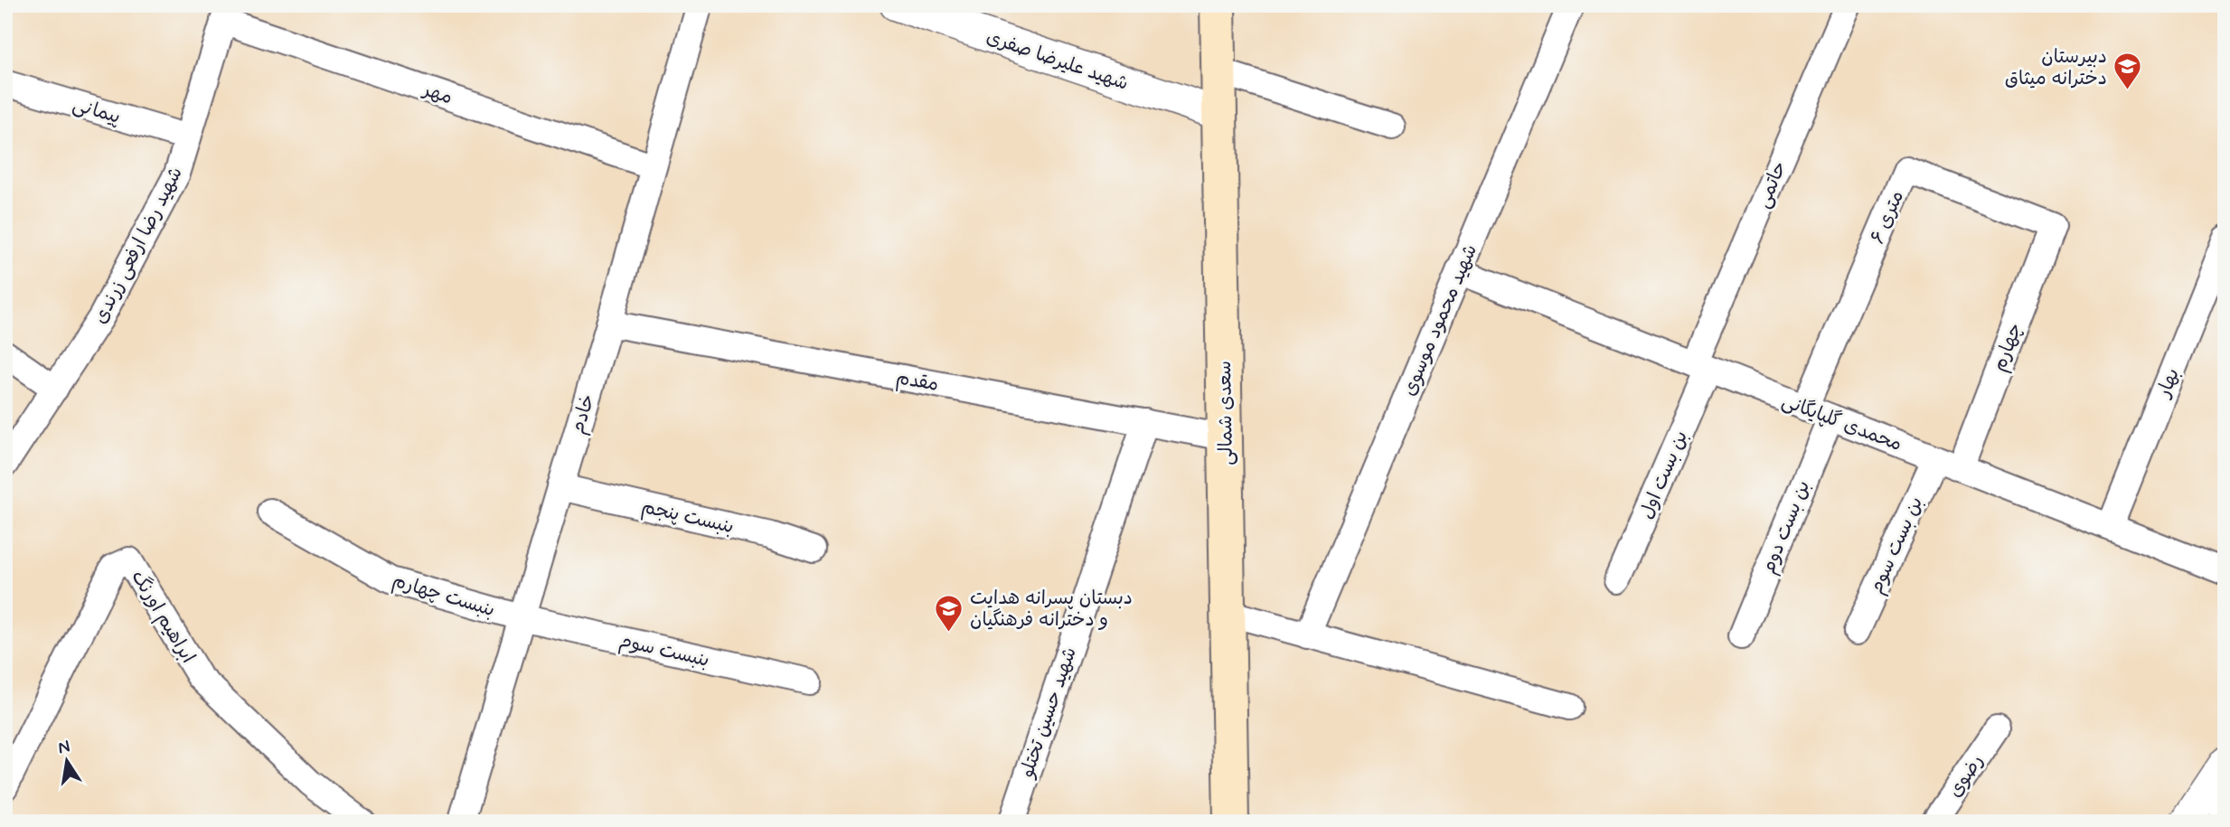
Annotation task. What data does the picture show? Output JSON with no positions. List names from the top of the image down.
{
  "streets": {
    "main road": ["سعدی شمالی"],
    "street": [
      "شهید علیرضا صفری",
      "مهر",
      "پیمانی",
      "حاتمی",
      "۶ متری",
      "شهید رضا ارفعی زرندی",
      "شهید محمود موسوی",
      "چهارم",
      "مقدم",
      "بهار",
      "خادم",
      "محمدی گلپایگانی",
      "بن بست اول",
      "بنبست پنجم",
      "بن بست دوم",
      "بن بست سوم",
      "بنبست چهارم",
      "ابراهیم اورنگ",
      "بنبست سوم",
      "شهید حسین تختلو",
      "رضوی"
    ]
  },
  "crossings": [
    ["شهید علیرضا صفری", "سعدی شمالی"],
    ["مهر", "شهید رضا ارفعی زرندی"],
    ["مهر", "خادم"],
    ["پیمانی", "شهید رضا ارفعی زرندی"],
    ["حاتمی", "محمدی گلپایگانی"],
    ["حاتمی", "بن بست اول"],
    ["۶ متری", "چهارم"],
    ["۶ متری", "محمدی گلپایگانی"],
    ["شهید محمود موسوی", "محمدی گلپایگانی"],
    ["چهارم", "محمدی گلپایگانی"],
    ["مقدم", "سعدی شمالی"],
    ["مقدم", "خادم"],
    ["مقدم", "شهید حسین تختلو"],
    ["بهار", "محمدی گلپایگانی"],
    ["خادم", "بنبست پنجم"],
    ["خادم", "بنبست چهارم"],
    ["خادم", "بنبست سوم"],
    ["محمدی گلپایگانی", "بن بست اول"],
    ["محمدی گلپایگانی", "بن بست دوم"],
    ["محمدی گلپایگانی", "بن بست سوم"],
    ["بنبست چهارم", "بنبست سوم"]
  ],
  "places": {
    "school or university": ["دبیرستان دخترانه میثاق", "دبستان پسرانه هدایت و دخترانه فرهنگیان"]
  },
  "north": "top"
}
